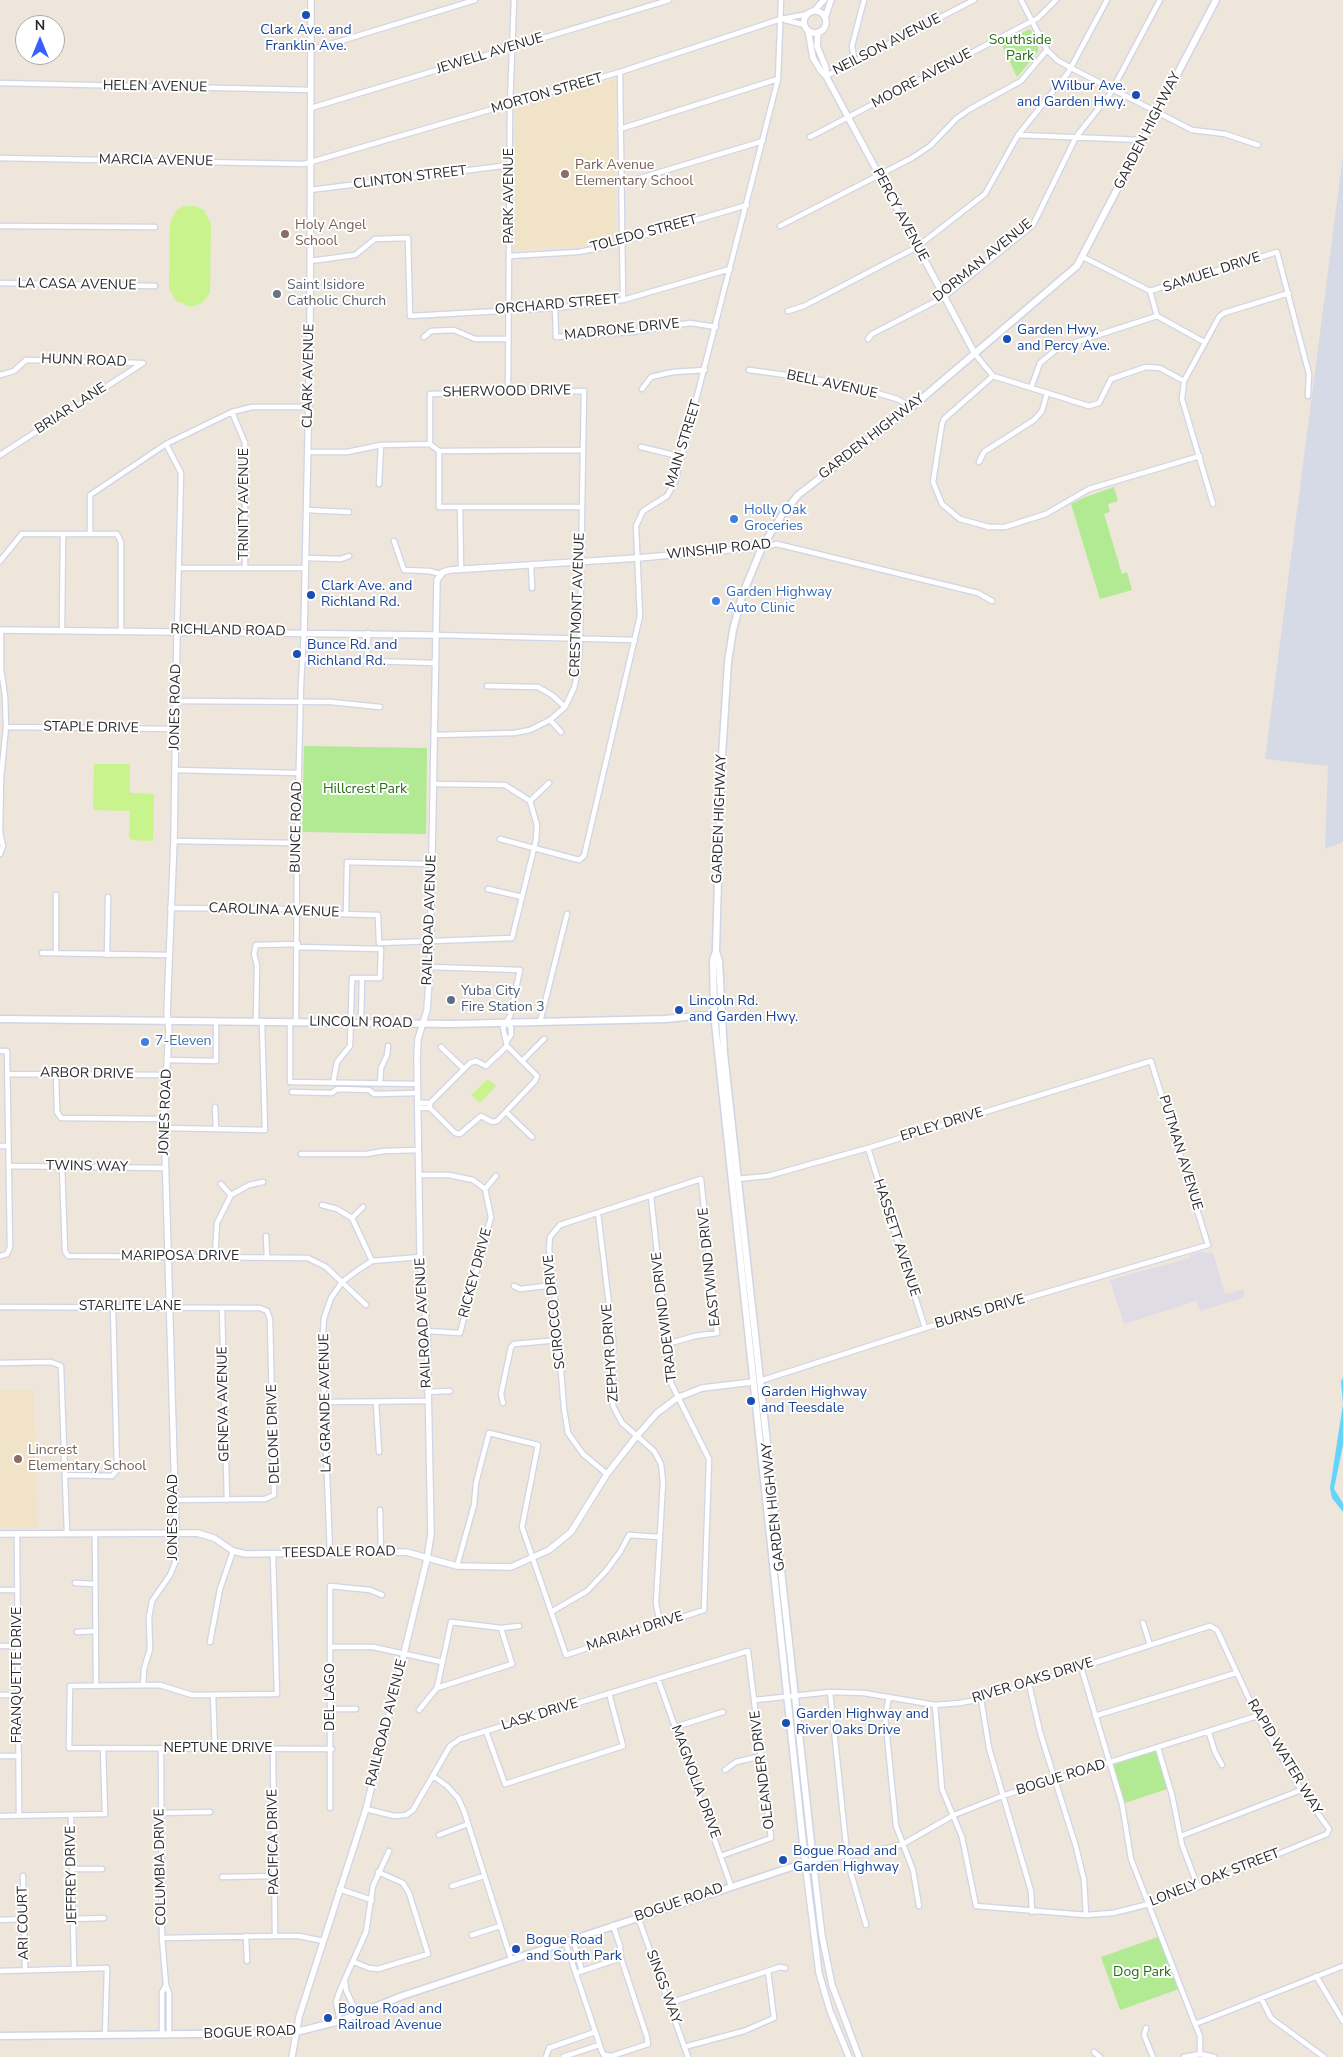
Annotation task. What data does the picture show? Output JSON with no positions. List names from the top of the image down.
{
  "streets": {
    "main road": ["GARDEN HIGHWAY", "LINCOLN ROAD", "BOGUE ROAD"],
    "street": [
      "NEILSON AVENUE",
      "JEWELL AVENUE",
      "MOORE AVENUE",
      "HELEN AVENUE",
      "MORTON STREET",
      "MARCIA AVENUE",
      "CLINTON STREET",
      "PARK AVENUE",
      "PERCY AVENUE",
      "TOLEDO STREET",
      "DORMAN AVENUE",
      "SAMUEL DRIVE",
      "LA CASA AVENUE",
      "ORCHARD STREET",
      "MADRONE DRIVE",
      "HUNN ROAD",
      "CLARK AVENUE",
      "BELL AVENUE",
      "SHERWOOD DRIVE",
      "BRIAR LANE",
      "MAIN STREET",
      "TRINITY AVENUE",
      "WINSHIP ROAD",
      "CRESTMONT AVENUE",
      "RICHLAND ROAD",
      "JONES ROAD",
      "STAPLE DRIVE",
      "BUNCE ROAD",
      "CAROLINA AVENUE",
      "RAILROAD AVENUE",
      "ARBOR DRIVE",
      "EPLEY DRIVE",
      "PUTMAN AVENUE",
      "TWINS WAY",
      "HASSETT AVENUE",
      "MARIPOSA DRIVE",
      "EASTWIND DRIVE",
      "RICKEY DRIVE",
      "STARLITE LANE",
      "SCIROCCO DRIVE",
      "BURNS DRIVE",
      "TRADEWIND DRIVE",
      "ZEPHYR DRIVE",
      "LA GRANDE AVENUE",
      "GENEVA AVENUE",
      "DELONE DRIVE",
      "TEESDALE ROAD",
      "MARIAH DRIVE",
      "FRANQUETTE DRIVE",
      "RIVER OAKS DRIVE",
      "DEL LAGO",
      "LASK DRIVE",
      "NEPTUNE DRIVE",
      "RAPID WATER WAY",
      "OLEANDER DRIVE",
      "MAGNOLIA DRIVE",
      "PACIFICA DRIVE",
      "COLUMBIA DRIVE",
      "JEFFREY DRIVE",
      "LONELY OAK STREET",
      "ARI COURT",
      "SINGS WAY"
    ]
  },
  "crossings": [
    ["NEILSON AVENUE", "PERCY AVENUE"],
    ["JEWELL AVENUE", "PARK AVENUE"],
    ["JEWELL AVENUE", "CLARK AVENUE"],
    ["MOORE AVENUE", "PERCY AVENUE"],
    ["HELEN AVENUE", "CLARK AVENUE"],
    ["MORTON STREET", "MARCIA AVENUE"],
    ["MORTON STREET", "PARK AVENUE"],
    ["MORTON STREET", "PERCY AVENUE"],
    ["MORTON STREET", "CLARK AVENUE"],
    ["MORTON STREET", "MAIN STREET"],
    ["GARDEN HIGHWAY", "PERCY AVENUE"],
    ["GARDEN HIGHWAY", "SAMUEL DRIVE"],
    ["GARDEN HIGHWAY", "BELL AVENUE"],
    ["GARDEN HIGHWAY", "WINSHIP ROAD"],
    ["GARDEN HIGHWAY", "LINCOLN ROAD"],
    ["GARDEN HIGHWAY", "EPLEY DRIVE"],
    ["GARDEN HIGHWAY", "BURNS DRIVE"],
    ["GARDEN HIGHWAY", "TEESDALE ROAD"],
    ["GARDEN HIGHWAY", "RIVER OAKS DRIVE"],
    ["GARDEN HIGHWAY", "BOGUE ROAD"],
    ["MARCIA AVENUE", "CLARK AVENUE"],
    ["CLINTON STREET", "PARK AVENUE"],
    ["CLINTON STREET", "CLARK AVENUE"],
    ["PARK AVENUE", "TOLEDO STREET"],
    ["PARK AVENUE", "ORCHARD STREET"],
    ["PARK AVENUE", "SHERWOOD DRIVE"],
    ["PERCY AVENUE", "DORMAN AVENUE"],
    ["TOLEDO STREET", "MAIN STREET"],
    ["ORCHARD STREET", "MADRONE DRIVE"],
    ["ORCHARD STREET", "CLARK AVENUE"],
    ["ORCHARD STREET", "MAIN STREET"],
    ["MADRONE DRIVE", "MAIN STREET"],
    ["HUNN ROAD", "BRIAR LANE"],
    ["CLARK AVENUE", "RICHLAND ROAD"],
    ["CLARK AVENUE", "BUNCE ROAD"],
    ["SHERWOOD DRIVE", "CRESTMONT AVENUE"],
    ["MAIN STREET", "WINSHIP ROAD"],
    ["MAIN STREET", "RICHLAND ROAD"],
    ["WINSHIP ROAD", "CRESTMONT AVENUE"],
    ["WINSHIP ROAD", "RAILROAD AVENUE"],
    ["CRESTMONT AVENUE", "RICHLAND ROAD"],
    ["CRESTMONT AVENUE", "RAILROAD AVENUE"],
    ["RICHLAND ROAD", "JONES ROAD"],
    ["RICHLAND ROAD", "BUNCE ROAD"],
    ["RICHLAND ROAD", "RAILROAD AVENUE"],
    ["JONES ROAD", "STAPLE DRIVE"],
    ["JONES ROAD", "CAROLINA AVENUE"],
    ["JONES ROAD", "LINCOLN ROAD"],
    ["JONES ROAD", "ARBOR DRIVE"],
    ["JONES ROAD", "TWINS WAY"],
    ["JONES ROAD", "MARIPOSA DRIVE"],
    ["JONES ROAD", "STARLITE LANE"],
    ["JONES ROAD", "DELONE DRIVE"],
    ["JONES ROAD", "TEESDALE ROAD"],
    ["BUNCE ROAD", "CAROLINA AVENUE"],
    ["BUNCE ROAD", "LINCOLN ROAD"],
    ["CAROLINA AVENUE", "RAILROAD AVENUE"],
    ["RAILROAD AVENUE", "LINCOLN ROAD"],
    ["RAILROAD AVENUE", "RICKEY DRIVE"],
    ["RAILROAD AVENUE", "TEESDALE ROAD"],
    ["RAILROAD AVENUE", "LASK DRIVE"],
    ["RAILROAD AVENUE", "BOGUE ROAD"],
    ["EPLEY DRIVE", "PUTMAN AVENUE"],
    ["EPLEY DRIVE", "HASSETT AVENUE"],
    ["PUTMAN AVENUE", "BURNS DRIVE"],
    ["TWINS WAY", "MARIPOSA DRIVE"],
    ["HASSETT AVENUE", "BURNS DRIVE"],
    ["MARIPOSA DRIVE", "LA GRANDE AVENUE"],
    ["EASTWIND DRIVE", "SCIROCCO DRIVE"],
    ["EASTWIND DRIVE", "TRADEWIND DRIVE"],
    ["STARLITE LANE", "GENEVA AVENUE"],
    ["STARLITE LANE", "DELONE DRIVE"],
    ["SCIROCCO DRIVE", "TRADEWIND DRIVE"],
    ["SCIROCCO DRIVE", "ZEPHYR DRIVE"],
    ["SCIROCCO DRIVE", "TEESDALE ROAD"],
    ["BURNS DRIVE", "TEESDALE ROAD"],
    ["TRADEWIND DRIVE", "TEESDALE ROAD"],
    ["TRADEWIND DRIVE", "MARIAH DRIVE"],
    ["ZEPHYR DRIVE", "TEESDALE ROAD"],
    ["ZEPHYR DRIVE", "MARIAH DRIVE"],
    ["LA GRANDE AVENUE", "TEESDALE ROAD"],
    ["GENEVA AVENUE", "DELONE DRIVE"],
    ["TEESDALE ROAD", "FRANQUETTE DRIVE"],
    ["RIVER OAKS DRIVE", "RAPID WATER WAY"],
    ["RIVER OAKS DRIVE", "OLEANDER DRIVE"],
    ["DEL LAGO", "NEPTUNE DRIVE"],
    ["LASK DRIVE", "OLEANDER DRIVE"],
    ["LASK DRIVE", "MAGNOLIA DRIVE"],
    ["NEPTUNE DRIVE", "PACIFICA DRIVE"],
    ["NEPTUNE DRIVE", "COLUMBIA DRIVE"],
    ["NEPTUNE DRIVE", "JEFFREY DRIVE"],
    ["RAPID WATER WAY", "BOGUE ROAD"],
    ["RAPID WATER WAY", "LONELY OAK STREET"],
    ["OLEANDER DRIVE", "MAGNOLIA DRIVE"],
    ["BOGUE ROAD", "MAGNOLIA DRIVE"],
    ["BOGUE ROAD", "COLUMBIA DRIVE"],
    ["BOGUE ROAD", "LONELY OAK STREET"],
    ["BOGUE ROAD", "SINGS WAY"]
  ],
  "parks": ["Southside Park", "Hillcrest Park", "Dog Park"],
  "places": [
    "Clark Ave. and Franklin Ave.",
    "Wilbur Ave. and Garden Hwy.",
    "Park Avenue Elementary School",
    "Holy Angel School",
    "Saint Isidore Catholic Church",
    "Garden Hwy. and Percy Ave.",
    "Holly Oak Groceries",
    "Clark Ave. and Richland Rd.",
    "Garden Highway Auto Clinic",
    "Bunce Rd. and Richland Rd.",
    "Yuba City Fire Station 3",
    "Lincoln Rd. and Garden Hwy.",
    "7-Eleven",
    "Garden Highway and Teesdale",
    "Lincrest Elementary School",
    "Garden Highway and River Oaks Drive",
    "Bogue Road and Garden Highway",
    "Bogue Road and South Park",
    "Bogue Road and Railroad Avenue"
  ],
  "north": "top"
}
